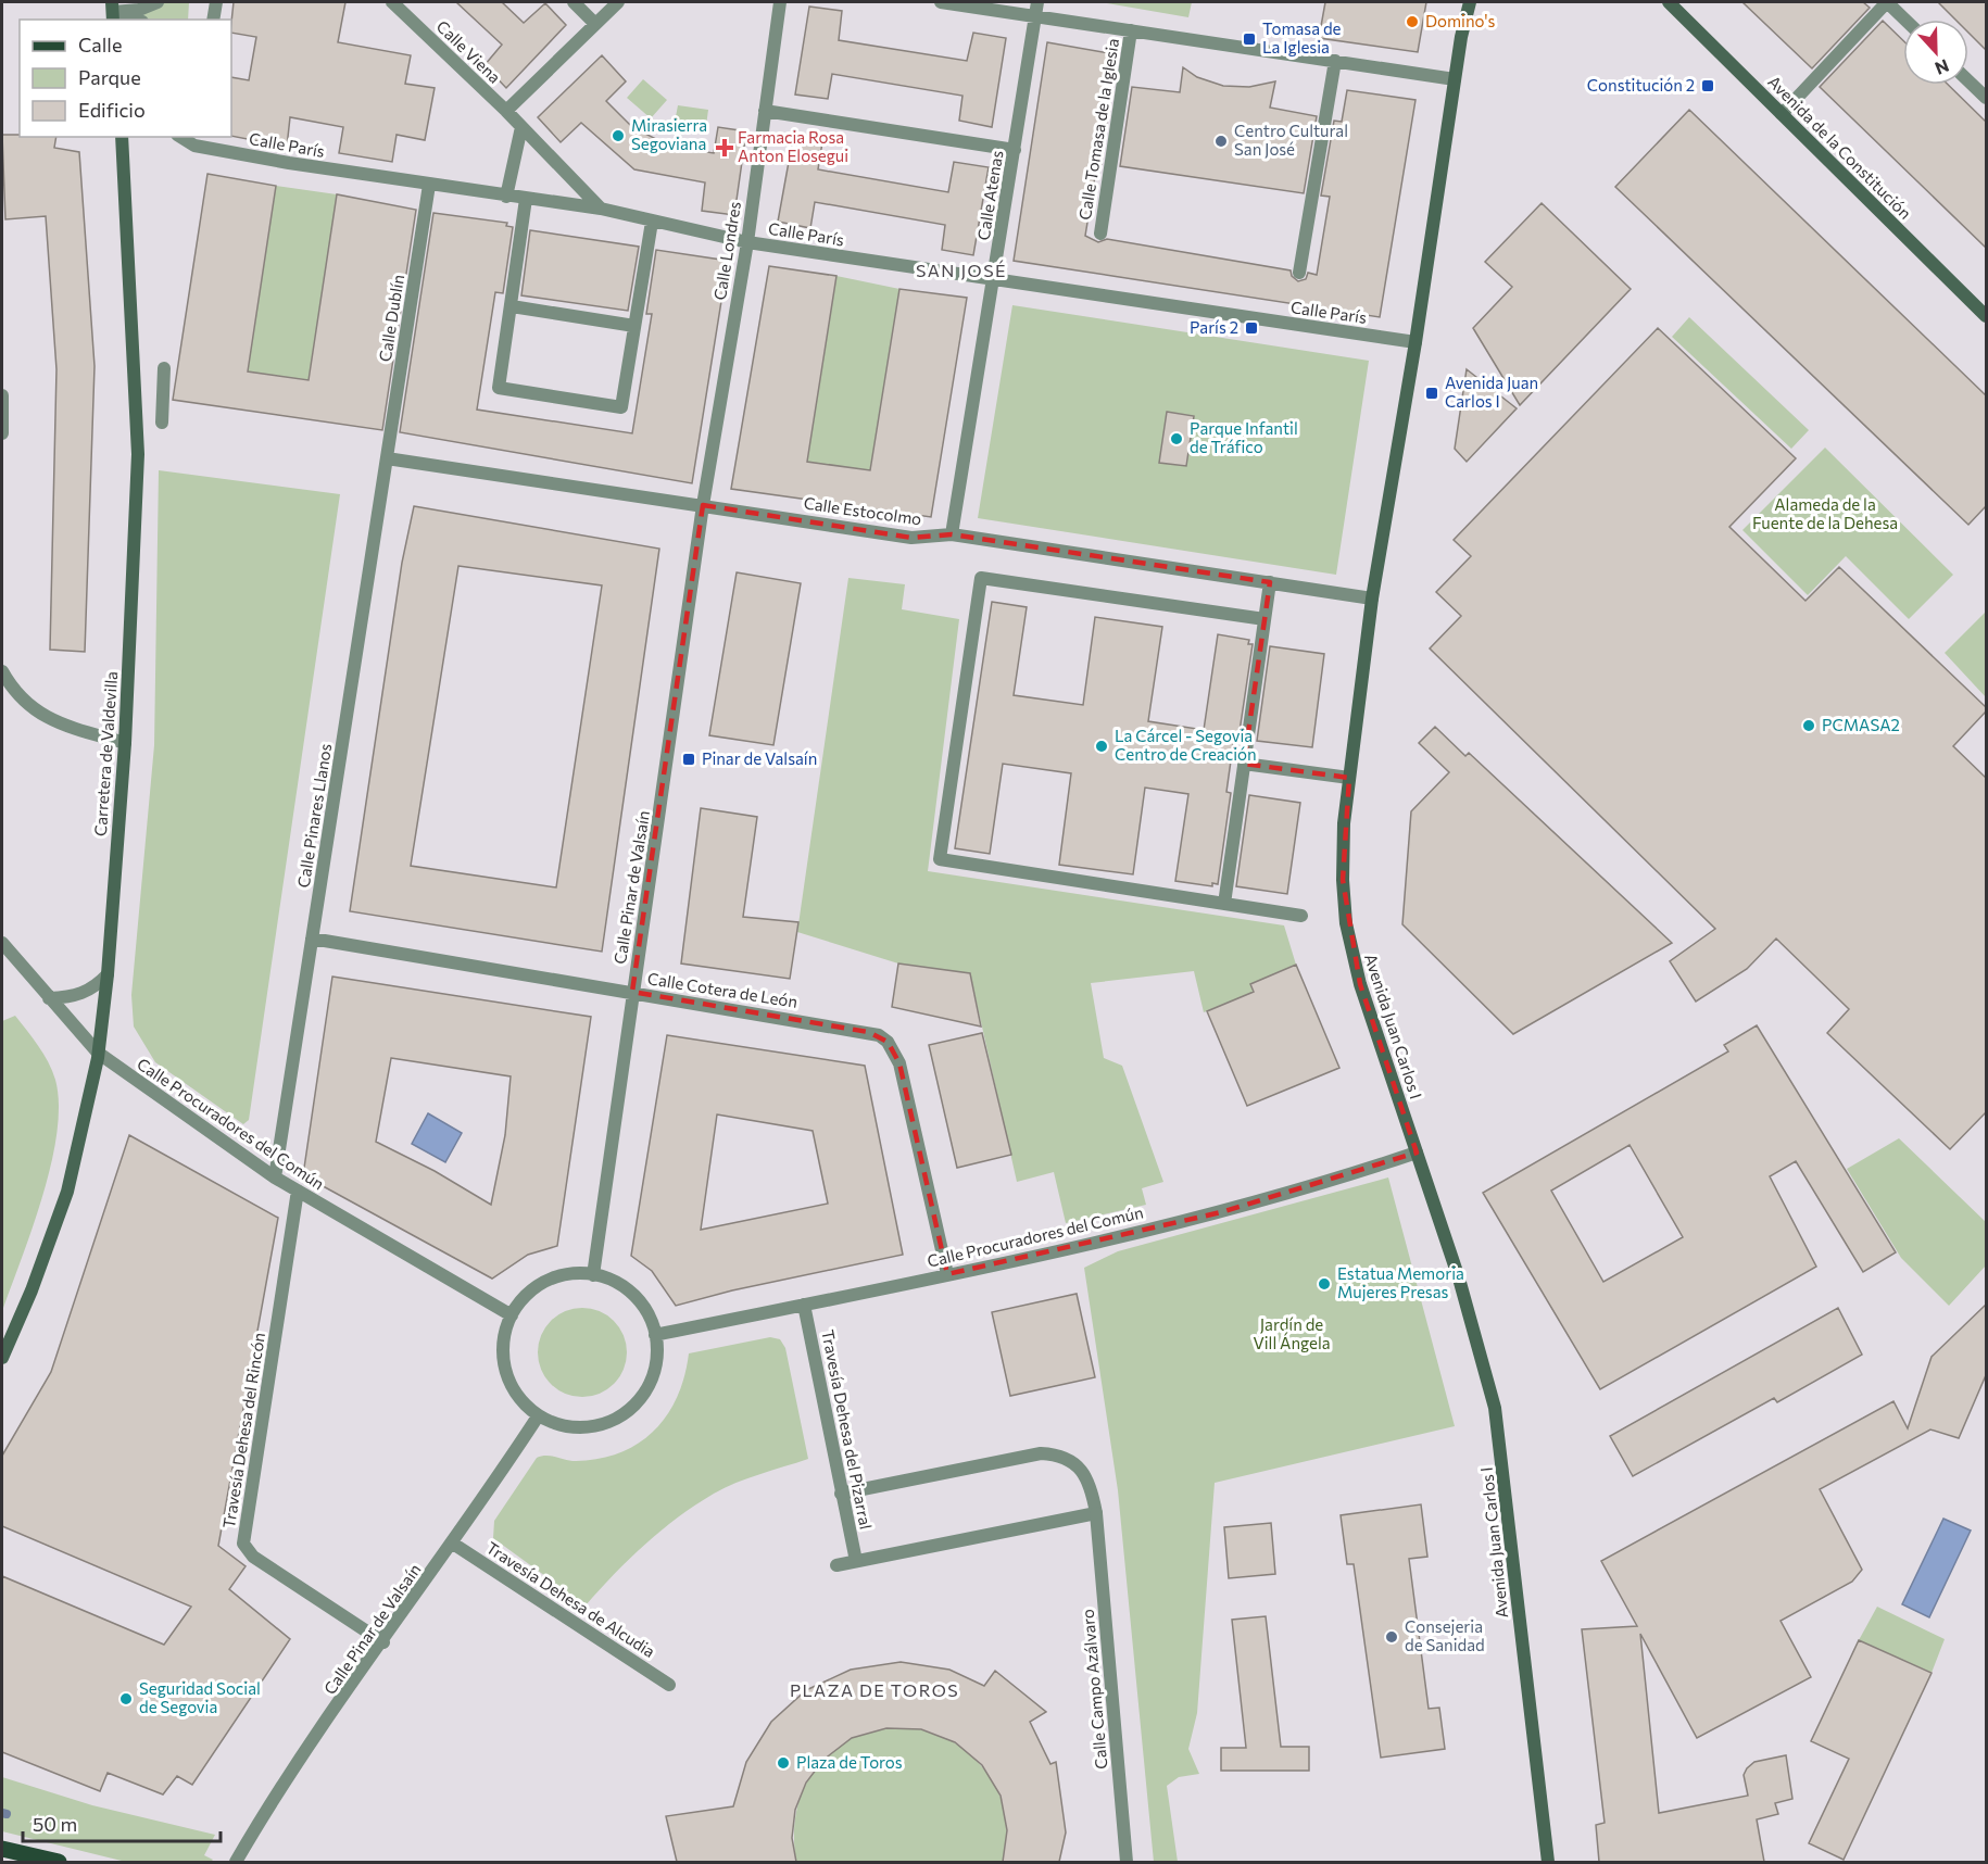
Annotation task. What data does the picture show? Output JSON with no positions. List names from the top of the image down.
{
  "streets": {
    "main road": ["Avenida de la Constitución", "Carretera de Valdevilla", "Avenida Juan Carlos I"],
    "street": [
      "Calle Viena",
      "Calle Tomasa de la Iglesia",
      "Calle París",
      "Calle Atenas",
      "Calle Londres",
      "Calle Dublín",
      "Calle Estocolmo",
      "Calle Pinares Llanos",
      "Calle Pinar de Valsaín",
      "Calle Cotera de León",
      "Calle Procuradores del Común",
      "Travesía Dehesa del Pizarral",
      "Travesía Dehesa del Rincón",
      "Travesía Dehesa de Alcudia",
      "Calle Campo Azálvaro"
    ]
  },
  "crossings": [
    ["Calle Viena", "Calle París"],
    ["Calle Tomasa de la Iglesia", "Calle Atenas"],
    ["Calle Tomasa de la Iglesia", "Avenida Juan Carlos I"],
    ["Calle París", "Calle Atenas"],
    ["Calle París", "Calle Londres"],
    ["Calle París", "Calle Dublín"],
    ["Calle París", "Avenida Juan Carlos I"],
    ["Calle Atenas", "Calle Estocolmo"],
    ["Calle Londres", "Calle Estocolmo"],
    ["Calle Londres", "Calle Pinar de Valsaín"],
    ["Calle Dublín", "Calle Estocolmo"],
    ["Calle Dublín", "Calle Pinares Llanos"],
    ["Calle Estocolmo", "Calle Pinares Llanos"],
    ["Calle Estocolmo", "Calle Pinar de Valsaín"],
    ["Calle Estocolmo", "Avenida Juan Carlos I"],
    ["Carretera de Valdevilla", "Calle Procuradores del Común"],
    ["Calle Pinares Llanos", "Calle Cotera de León"],
    ["Calle Pinares Llanos", "Calle Procuradores del Común"],
    ["Calle Pinar de Valsaín", "Calle Cotera de León"],
    ["Calle Pinar de Valsaín", "Calle Procuradores del Común"],
    ["Calle Pinar de Valsaín", "Travesía Dehesa del Rincón"],
    ["Calle Pinar de Valsaín", "Travesía Dehesa de Alcudia"],
    ["Calle Cotera de León", "Calle Procuradores del Común"],
    ["Avenida Juan Carlos I", "Calle Procuradores del Común"],
    ["Calle Procuradores del Común", "Travesía Dehesa del Pizarral"],
    ["Calle Procuradores del Común", "Travesía Dehesa del Rincón"],
    ["Travesía Dehesa del Pizarral", "Calle Campo Azálvaro"]
  ],
  "districts": ["SAN JOSÉ", "PLAZA DE TOROS"],
  "parks": ["Alameda de la Fuente de la Dehesa", "Jardín de Vill Ángela"],
  "places": {
    "other": [
      "Domino's",
      "Mirasierra Segoviana",
      "Centro Cultural San José",
      "Parque Infantil de Tráfico",
      "PCMASA2",
      "La Cárcel - Segovia Centro de Creación",
      "Estatua Memoria Mujeres Presas",
      "Consejeria de Sanidad",
      "Seguridad Social de Segovia",
      "Plaza de Toros"
    ],
    "transit": [
      "Tomasa de La Iglesia",
      "Constitución 2",
      "París 2",
      "Avenida Juan Carlos I",
      "Pinar de Valsaín"
    ],
    "health": ["Farmacia Rosa Anton Elosegui"]
  },
  "legend": ["Calle", "Parque", "Edificio"],
  "scale_bar": "50 m",
  "north": "bottom"
}
